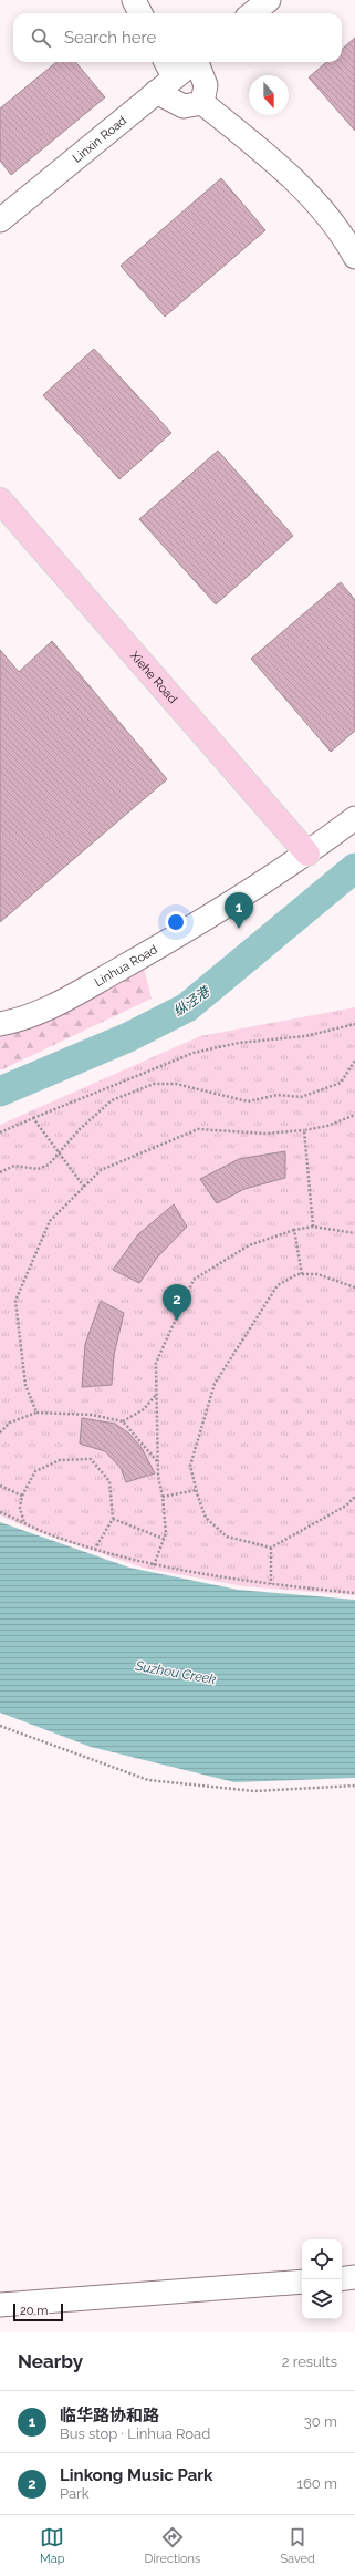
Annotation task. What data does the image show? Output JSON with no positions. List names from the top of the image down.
{
  "streets": {
    "main road": ["Xiehe Road"],
    "street": ["Linxin Road", "Linhua Road"]
  },
  "crossings": [
    ["Xiehe Road", "Linhua Road"]
  ],
  "water": ["纵泾港", "Suzhou Creek"],
  "scale_bar": "20 m",
  "north": "bottom",
  "page": {
    "search": "Search here",
    "pins": ["1", "2"],
    "scale": "20 m",
    "heading": ["Nearby", "2 results"],
    "list": [
      {
        "mark": "1",
        "name": "临华路协和路",
        "note": "Bus stop · Linhua Road",
        "value": "30 m"
      },
      {
        "mark": "2",
        "name": "Linkong Music Park",
        "note": "Park",
        "value": "160 m"
      }
    ],
    "nav": ["Map", "Directions", "Saved"]
  }
}
